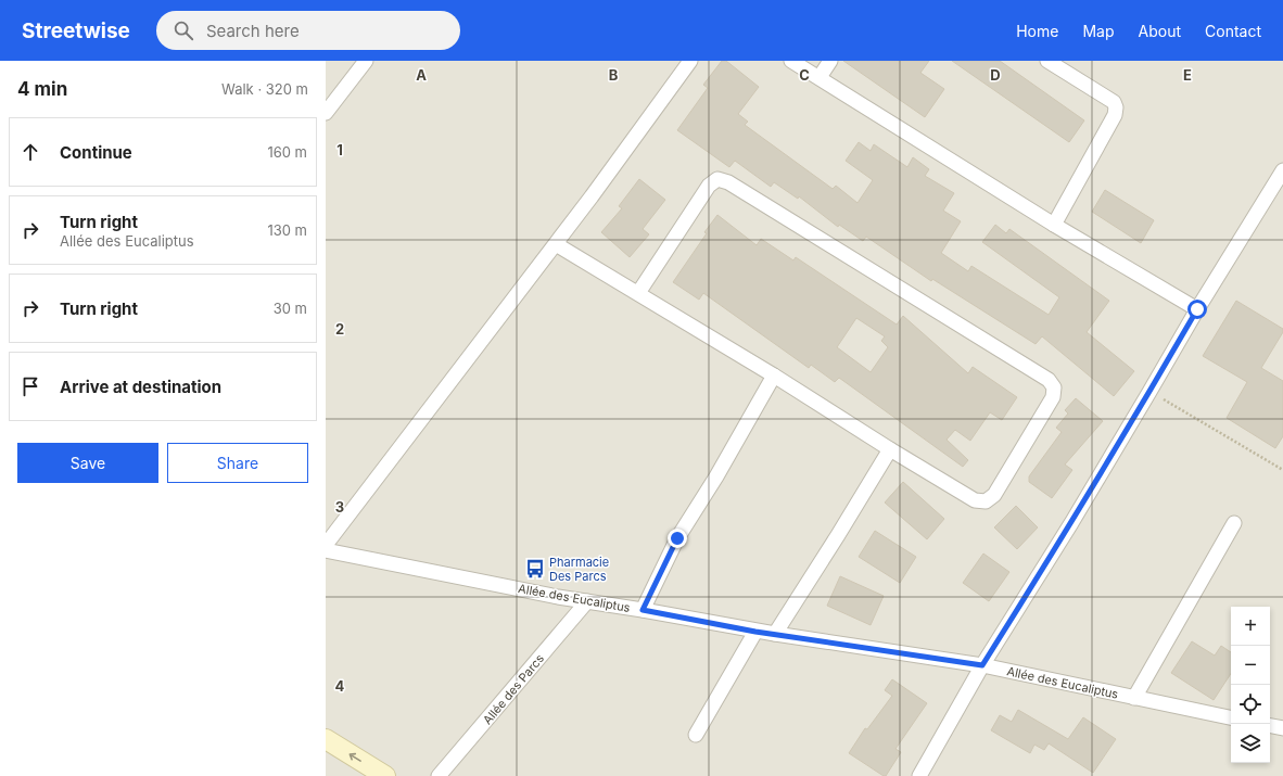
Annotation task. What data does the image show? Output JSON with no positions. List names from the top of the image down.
{
  "streets": {
    "street": ["Allée des Eucaliptus", "Allée des Parcs"]
  },
  "crossings": [
    ["Allée des Eucaliptus", "Allée des Parcs"]
  ],
  "places": {
    "bus stop": ["Pharmacie Des Parcs"]
  },
  "page": {
    "header": "Streetwise",
    "search": "Search here",
    "nav": [
      "Home",
      "Map",
      "About",
      "Contact"
    ],
    "heading": ["4 min", "Walk · 320 m"],
    "list": [
      ["Continue", "160 m"],
      ["Turn right", "Allée des Eucaliptus", "130 m"],
      ["Turn right", "30 m"],
      "Arrive at destination"
    ],
    "buttons": ["Save", "Share"],
    "map_buttons": ["+", "−"]
  },
  "grid": {
    "columns": [
      "A",
      "B",
      "C",
      "D",
      "E"
    ],
    "rows": [
      "1",
      "2",
      "3",
      "4"
    ]
  }
}
